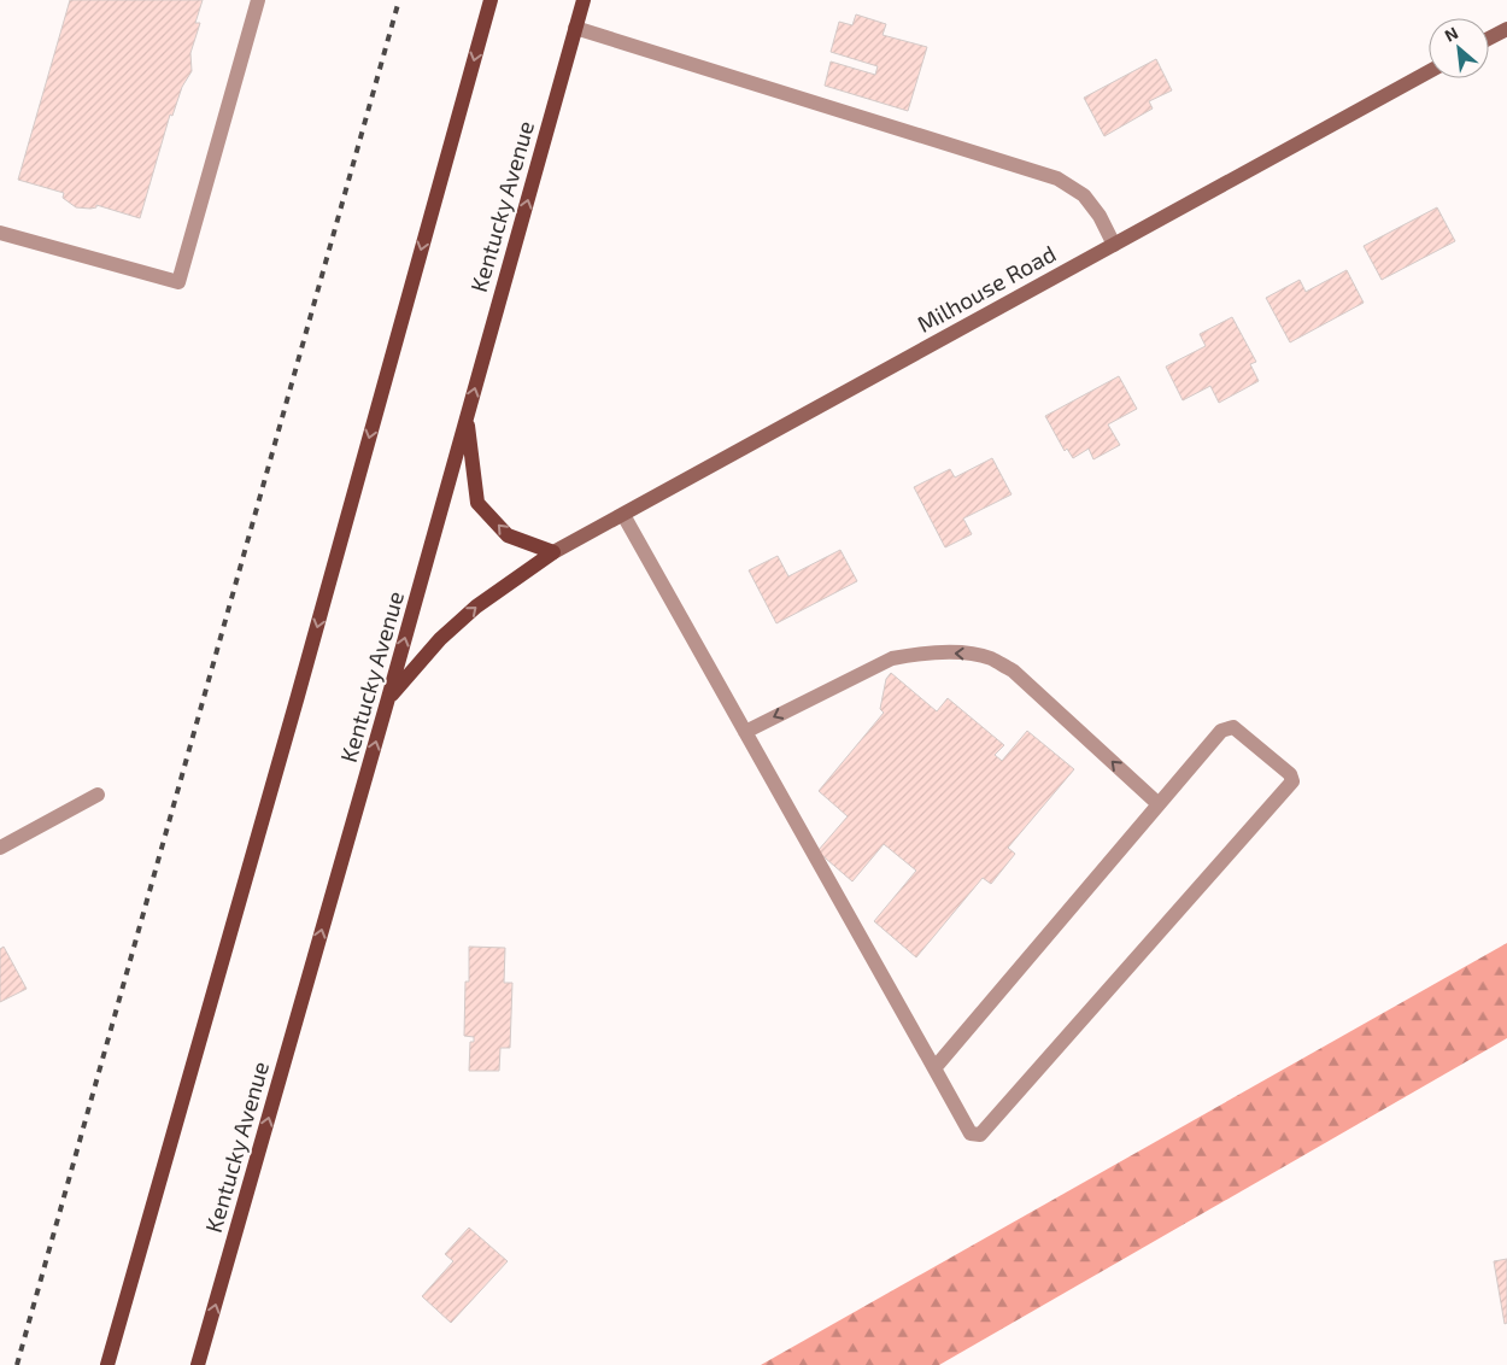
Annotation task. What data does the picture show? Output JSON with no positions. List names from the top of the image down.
{
  "streets": {
    "main road": ["Kentucky Avenue"],
    "street": ["Milhouse Road"]
  },
  "north": "top left"
}
